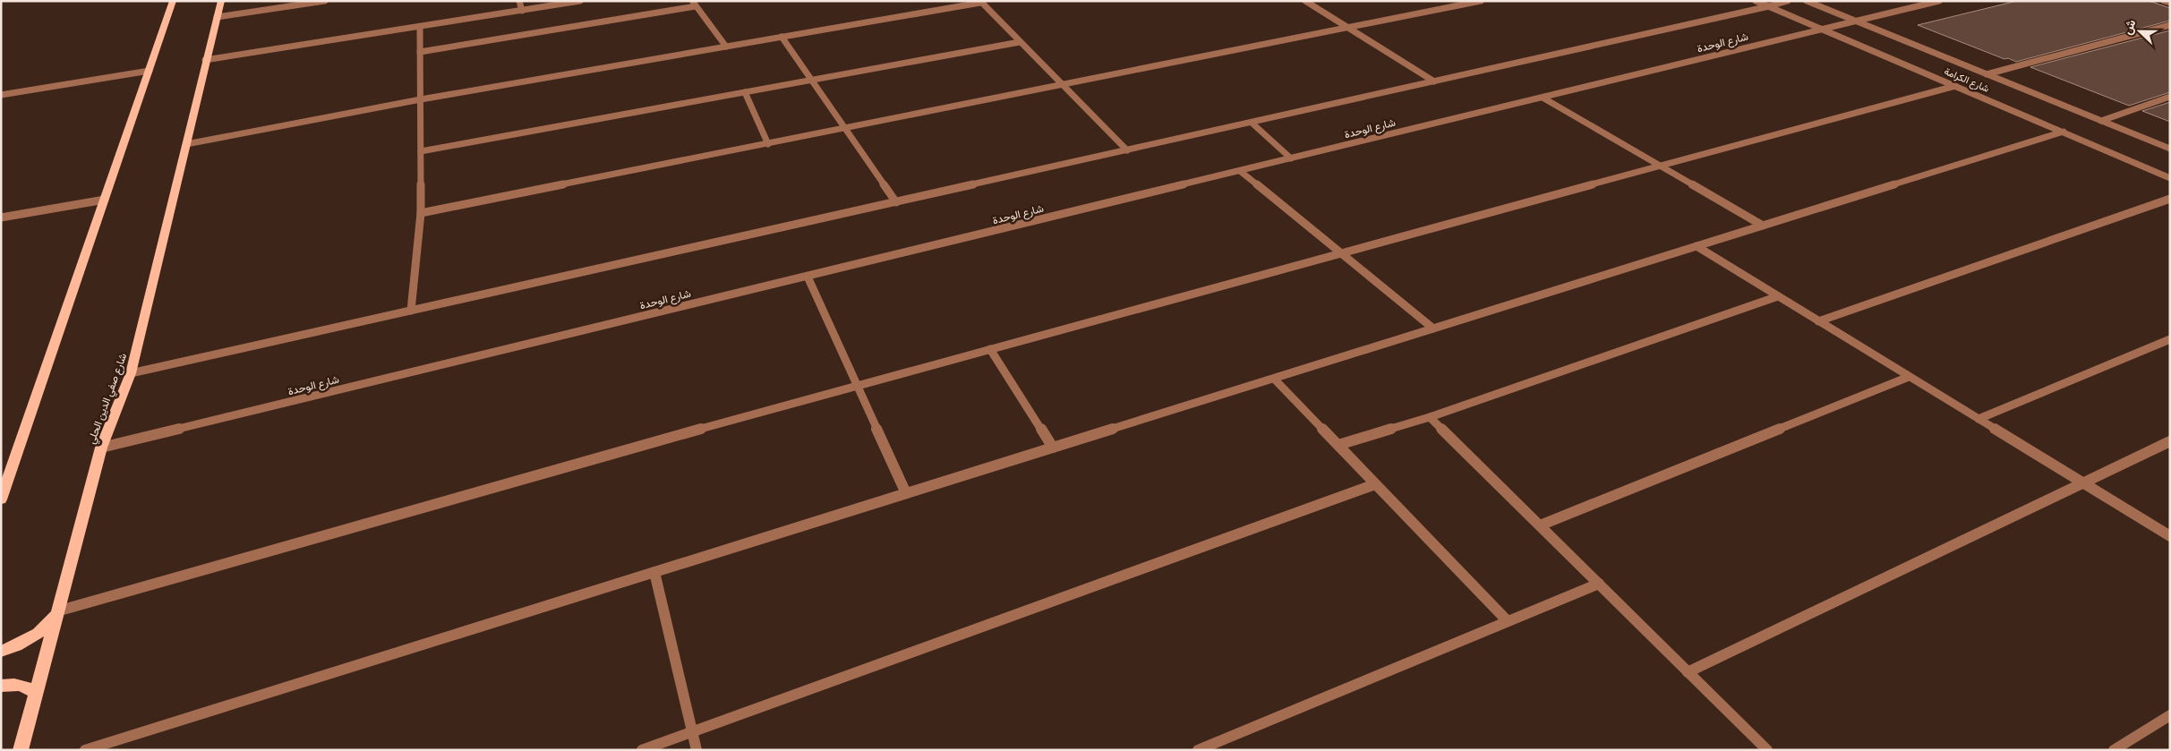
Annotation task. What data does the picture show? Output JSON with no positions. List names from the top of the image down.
{
  "streets": {
    "main road": ["شارع صفي الدين الحلي"],
    "street": ["شارع الوحدة", "شارع الكرامة"]
  },
  "crossings": [
    ["شارع الوحدة", "شارع الكرامة"],
    ["شارع الوحدة", "شارع صفي الدين الحلي"]
  ],
  "north": "left"
}
